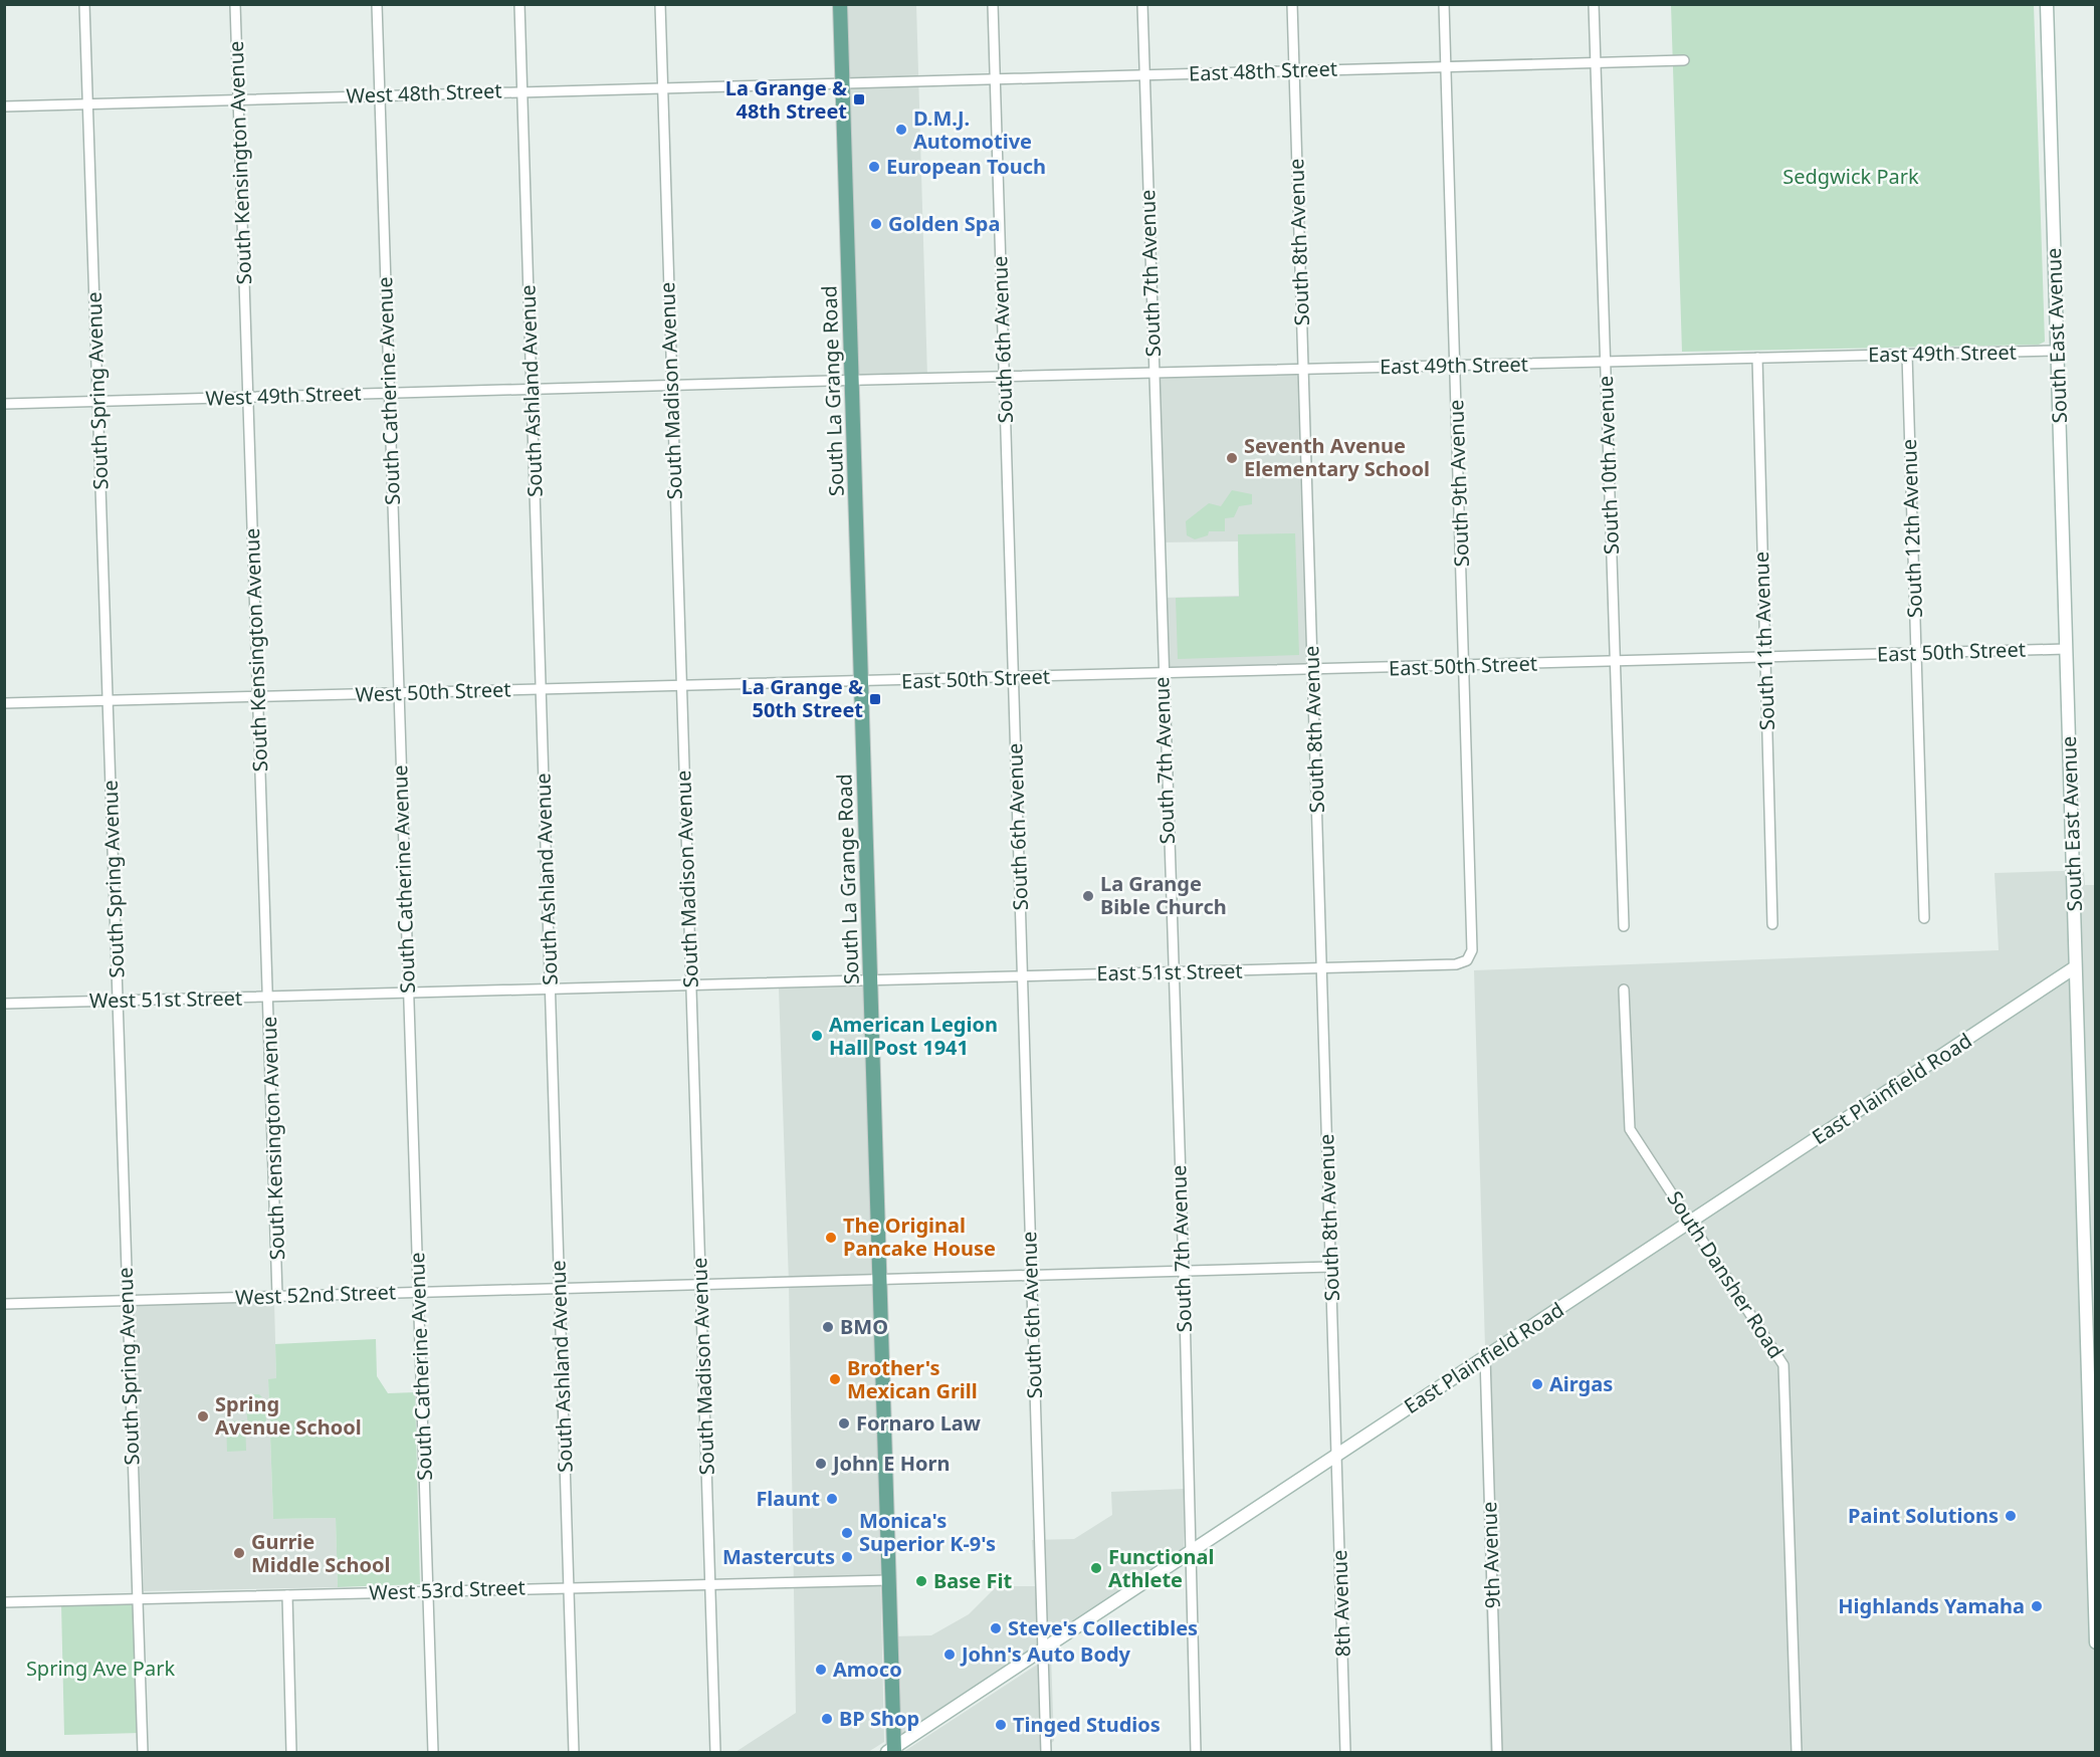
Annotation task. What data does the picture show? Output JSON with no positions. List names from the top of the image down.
{
  "streets": {
    "main road": ["South East Avenue", "South La Grange Road", "East Plainfield Road"],
    "street": [
      "East 48th Street",
      "West 48th Street",
      "South Kensington Avenue",
      "South 8th Avenue",
      "South 7th Avenue",
      "South 6th Avenue",
      "East 49th Street",
      "South Spring Avenue",
      "South Catherine Avenue",
      "South Ashland Avenue",
      "South Madison Avenue",
      "West 49th Street",
      "South 10th Avenue",
      "South 9th Avenue",
      "South 12th Avenue",
      "South 11th Avenue",
      "East 50th Street",
      "West 50th Street",
      "East 51st Street",
      "West 51st Street",
      "South Dansher Road",
      "West 52nd Street",
      "9th Avenue",
      "West 53rd Street",
      "8th Avenue"
    ]
  },
  "crossings": [
    ["East 48th Street", "West 48th Street"],
    ["East 48th Street", "South 8th Avenue"],
    ["East 48th Street", "South 7th Avenue"],
    ["East 48th Street", "South 6th Avenue"],
    ["East 48th Street", "South La Grange Road"],
    ["East 48th Street", "South 10th Avenue"],
    ["East 48th Street", "South 9th Avenue"],
    ["West 48th Street", "South Kensington Avenue"],
    ["West 48th Street", "South Spring Avenue"],
    ["West 48th Street", "South Catherine Avenue"],
    ["West 48th Street", "South Ashland Avenue"],
    ["West 48th Street", "South Madison Avenue"],
    ["West 48th Street", "South La Grange Road"],
    ["South Kensington Avenue", "West 49th Street"],
    ["South Kensington Avenue", "West 50th Street"],
    ["South Kensington Avenue", "West 51st Street"],
    ["South Kensington Avenue", "West 52nd Street"],
    ["South 8th Avenue", "East 49th Street"],
    ["South 8th Avenue", "East 50th Street"],
    ["South 8th Avenue", "East 51st Street"],
    ["South 8th Avenue", "East Plainfield Road"],
    ["South 8th Avenue", "West 52nd Street"],
    ["South 8th Avenue", "8th Avenue"],
    ["South 7th Avenue", "East 49th Street"],
    ["South 7th Avenue", "East 50th Street"],
    ["South 7th Avenue", "East 51st Street"],
    ["South 7th Avenue", "East Plainfield Road"],
    ["South 7th Avenue", "West 52nd Street"],
    ["South East Avenue", "East 49th Street"],
    ["South East Avenue", "East 50th Street"],
    ["South East Avenue", "East Plainfield Road"],
    ["South 6th Avenue", "East 49th Street"],
    ["South 6th Avenue", "East 50th Street"],
    ["South 6th Avenue", "East 51st Street"],
    ["South 6th Avenue", "East Plainfield Road"],
    ["South 6th Avenue", "West 52nd Street"],
    ["East 49th Street", "South La Grange Road"],
    ["East 49th Street", "West 49th Street"],
    ["East 49th Street", "South 10th Avenue"],
    ["East 49th Street", "South 9th Avenue"],
    ["East 49th Street", "South 12th Avenue"],
    ["East 49th Street", "South 11th Avenue"],
    ["South Spring Avenue", "West 49th Street"],
    ["South Spring Avenue", "West 50th Street"],
    ["South Spring Avenue", "West 51st Street"],
    ["South Spring Avenue", "West 52nd Street"],
    ["South Spring Avenue", "West 53rd Street"],
    ["South Catherine Avenue", "West 49th Street"],
    ["South Catherine Avenue", "West 50th Street"],
    ["South Catherine Avenue", "West 51st Street"],
    ["South Catherine Avenue", "West 52nd Street"],
    ["South Catherine Avenue", "West 53rd Street"],
    ["South Ashland Avenue", "West 49th Street"],
    ["South Ashland Avenue", "West 50th Street"],
    ["South Ashland Avenue", "West 51st Street"],
    ["South Ashland Avenue", "West 52nd Street"],
    ["South Ashland Avenue", "West 53rd Street"],
    ["South Madison Avenue", "West 49th Street"],
    ["South Madison Avenue", "West 50th Street"],
    ["South Madison Avenue", "West 51st Street"],
    ["South Madison Avenue", "West 52nd Street"],
    ["South Madison Avenue", "West 53rd Street"],
    ["South La Grange Road", "West 49th Street"],
    ["South La Grange Road", "East 50th Street"],
    ["South La Grange Road", "West 50th Street"],
    ["South La Grange Road", "East 51st Street"],
    ["South La Grange Road", "West 51st Street"],
    ["South La Grange Road", "East Plainfield Road"],
    ["South La Grange Road", "West 52nd Street"],
    ["South La Grange Road", "West 53rd Street"],
    ["South 10th Avenue", "East 50th Street"],
    ["South 9th Avenue", "East 50th Street"],
    ["South 9th Avenue", "East 51st Street"],
    ["South 12th Avenue", "East 50th Street"],
    ["South 11th Avenue", "East 50th Street"],
    ["East 50th Street", "West 50th Street"],
    ["East 51st Street", "West 51st Street"],
    ["East Plainfield Road", "South Dansher Road"],
    ["East Plainfield Road", "9th Avenue"],
    ["East Plainfield Road", "8th Avenue"]
  ],
  "parks": ["Sedgwick Park", "Spring Ave Park"],
  "places": {
    "transit": ["La Grange & 48th Street", "La Grange & 50th Street"],
    "other": [
      "D.M.J. Automotive",
      "European Touch",
      "Golden Spa",
      "Seventh Avenue Elementary School",
      "La Grange Bible Church",
      "American Legion Hall Post 1941",
      "The Original Pancake House",
      "BMO",
      "Brother's Mexican Grill",
      "Airgas",
      "Spring Avenue School",
      "Fornaro Law",
      "John E Horn",
      "Flaunt",
      "Paint Solutions",
      "Monica's Superior K-9's",
      "Gurrie Middle School",
      "Mastercuts",
      "Functional Athlete",
      "Base Fit",
      "Highlands Yamaha",
      "Steve's Collectibles",
      "John's Auto Body",
      "Amoco",
      "BP Shop",
      "Tinged Studios"
    ]
  }
}
